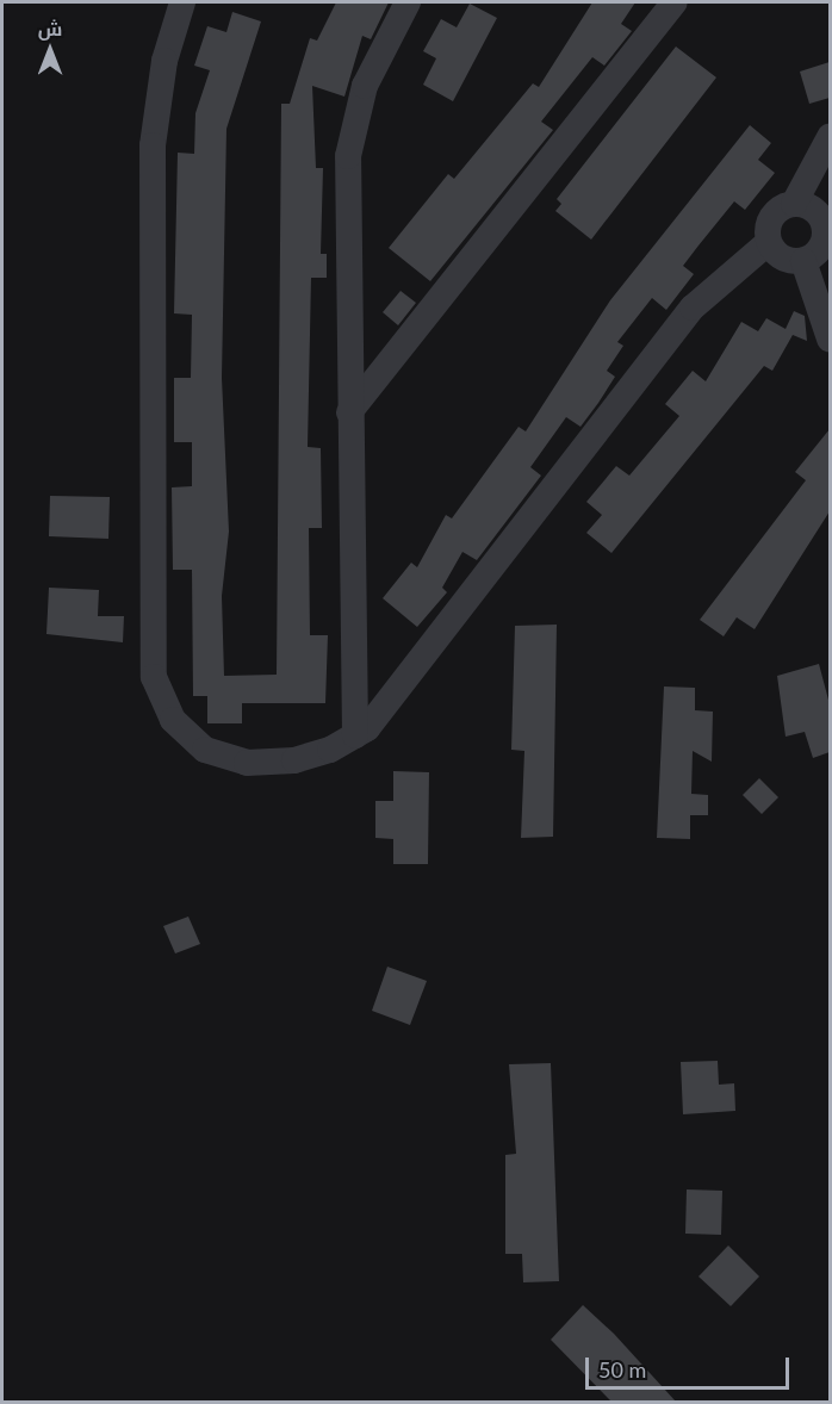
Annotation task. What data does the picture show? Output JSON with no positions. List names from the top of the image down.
{
  "scale_bar": "50 m",
  "north": "top"
}
